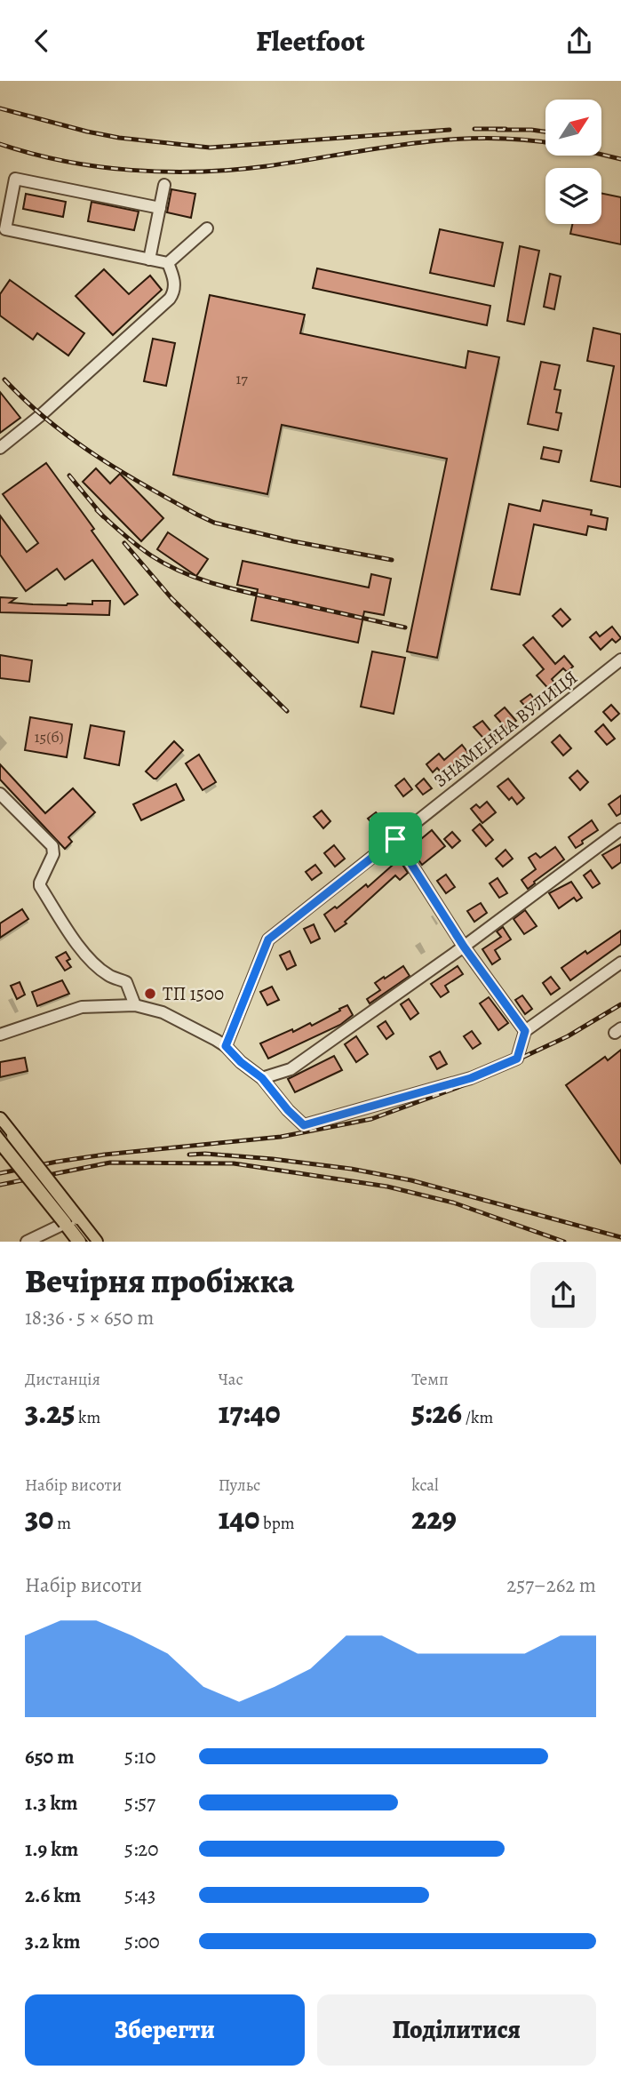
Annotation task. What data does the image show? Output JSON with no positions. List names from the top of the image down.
{
  "streets": {
    "street": ["ЗНАМЕННА ВУЛИЦЯ"]
  },
  "places": ["ТП 1500"],
  "house_numbers": ["17", "15(б)"],
  "north": "top right",
  "page": {
    "header": "Fleetfoot",
    "heading": ["Вечірня пробіжка", "18:36 · 5 × 650 m"],
    "stats": [
      ["Дистанція", "3.25 km"],
      ["Час", "17:40"],
      ["Темп", "5:26 /km"],
      ["Набір висоти", "30 m"],
      ["Пульс", "140 bpm"],
      ["kcal", "229"]
    ],
    "chart": ["Набір висоти", "257–262 m"],
    "list": [
      {
        "name": "650 m",
        "note": "5:10"
      },
      {
        "name": "1.3 km",
        "note": "5:57"
      },
      {
        "name": "1.9 km",
        "note": "5:20"
      },
      {
        "name": "2.6 km",
        "note": "5:43"
      },
      {
        "name": "3.2 km",
        "note": "5:00"
      }
    ],
    "buttons": ["Зберегти", "Поділитися"]
  }
}
